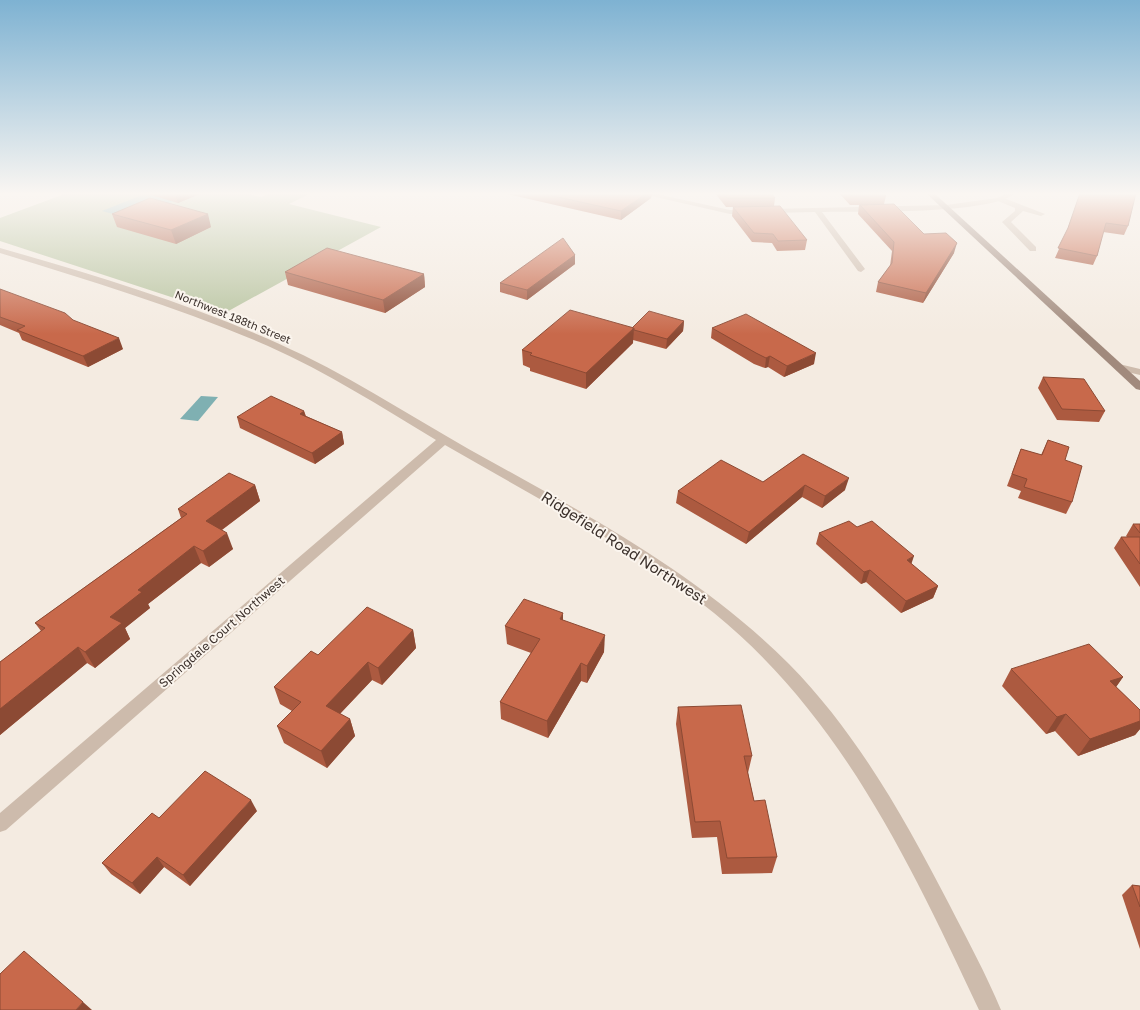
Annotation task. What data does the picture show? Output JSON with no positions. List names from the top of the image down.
{
  "streets": {
    "street": ["Northwest 188th Street", "Ridgefield Road Northwest", "Springdale Court Northwest"]
  },
  "crossings": [
    ["Northwest 188th Street", "Ridgefield Road Northwest"],
    ["Northwest 188th Street", "Springdale Court Northwest"],
    ["Ridgefield Road Northwest", "Springdale Court Northwest"]
  ]
}
